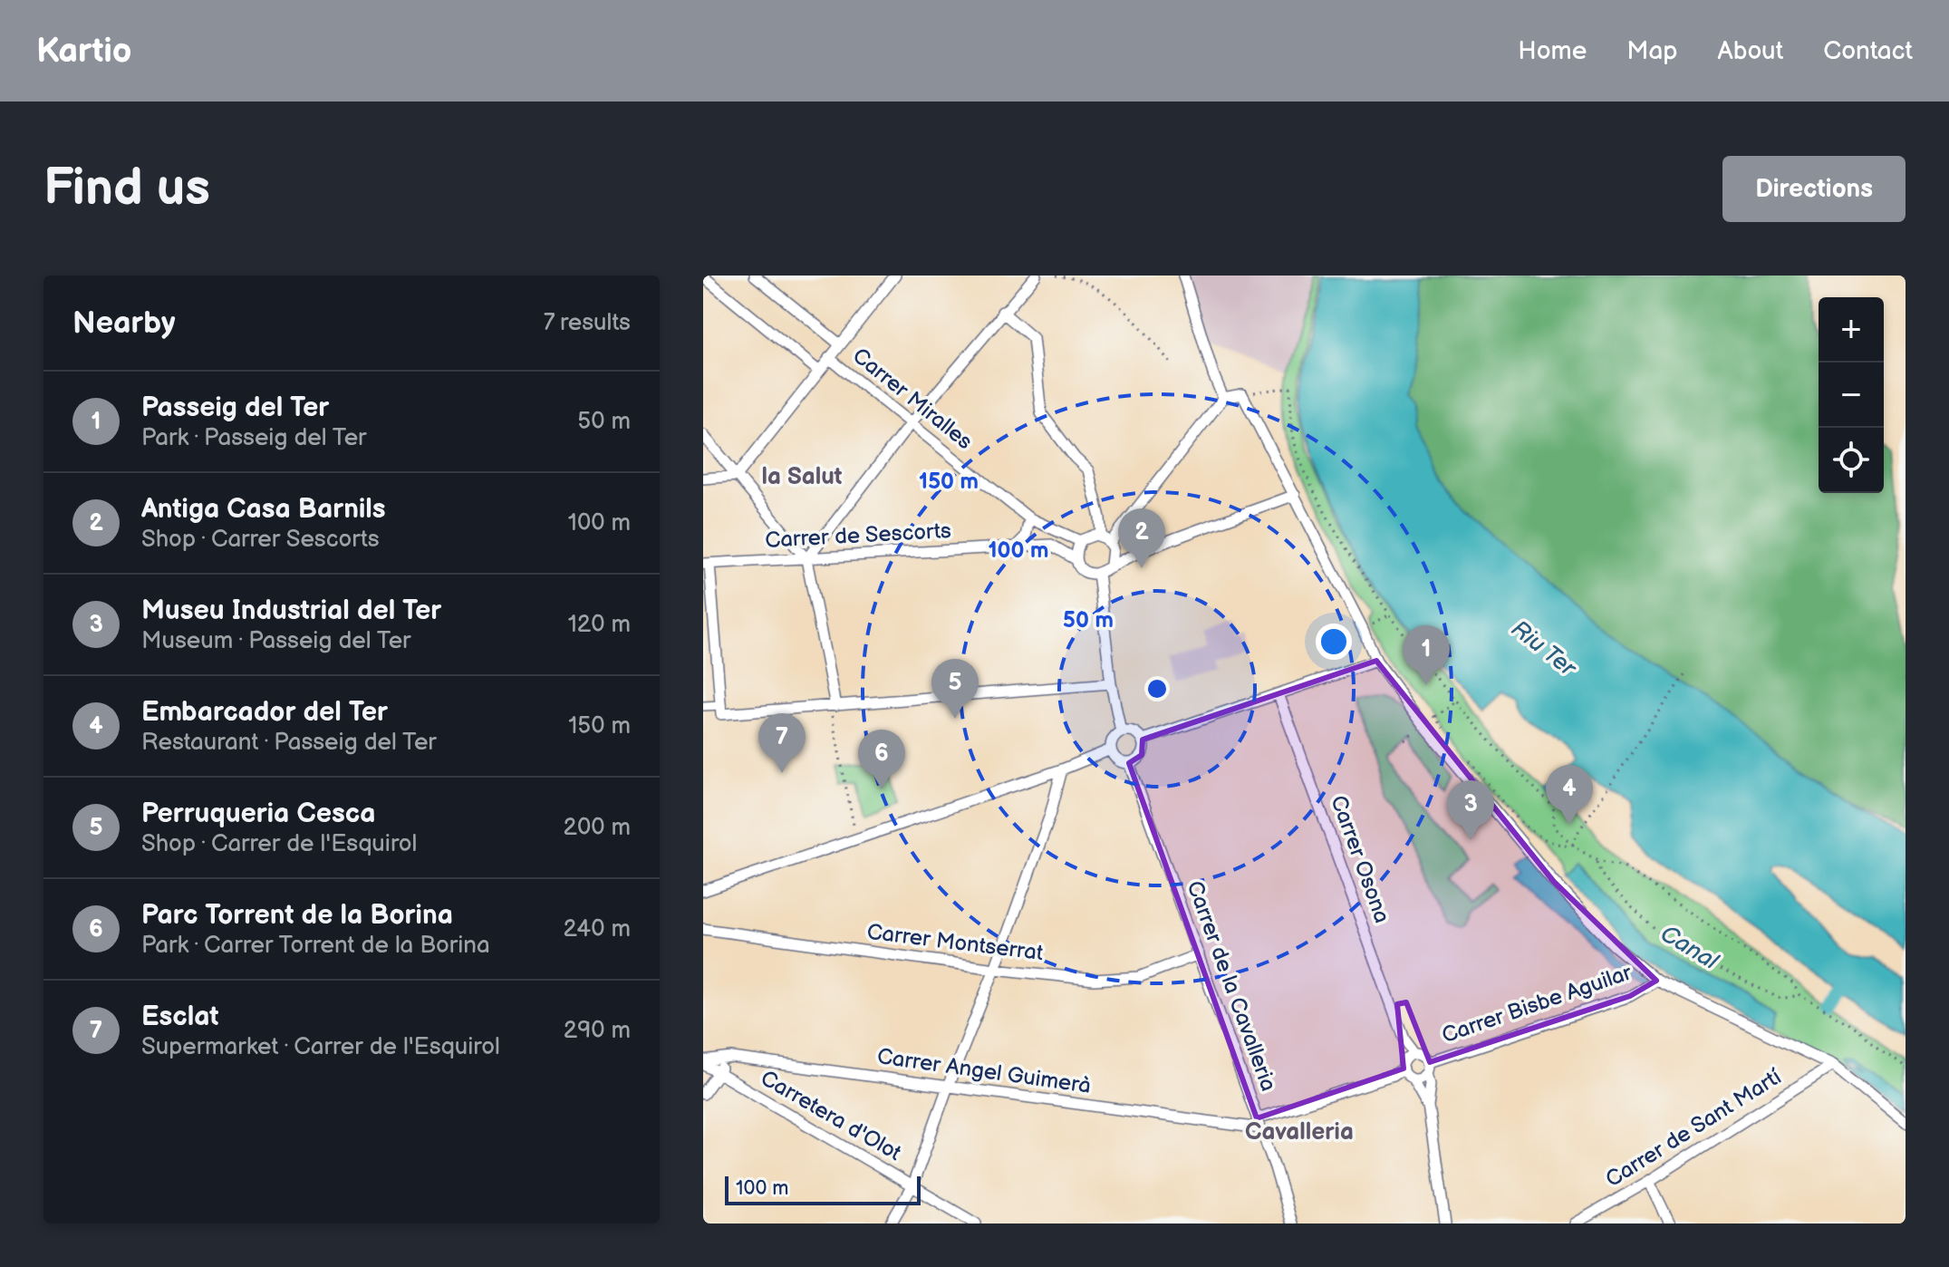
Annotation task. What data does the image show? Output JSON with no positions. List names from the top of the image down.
{
  "streets": {
    "street": [
      "Carrer Miralles",
      "Carrer de Sescorts",
      "Carrer Osona",
      "Carrer Montserrat",
      "Carrer de la Cavalleria",
      "Carrer Bisbe Aguilar",
      "Carrer Angel Guimerà",
      "Carretera d'Olot",
      "Carrer de Sant Martí"
    ]
  },
  "crossings": [
    ["Carrer Miralles", "Carrer de Sescorts"],
    ["Carrer Osona", "Carrer Bisbe Aguilar"],
    ["Carrer Montserrat", "Carrer de la Cavalleria"],
    ["Carrer de la Cavalleria", "Carrer Angel Guimerà"],
    ["Carrer Angel Guimerà", "Carretera d'Olot"]
  ],
  "districts": ["la Salut", "Cavalleria"],
  "water": ["Riu Ter", "Canal"],
  "scale_bar": "100 m",
  "page": {
    "header": "Kartio",
    "nav": [
      "Home",
      "Map",
      "About",
      "Contact"
    ],
    "buttons": "Directions",
    "title": "Find us",
    "heading": ["Nearby", "7 results"],
    "map_buttons": ["+", "−"],
    "list": [
      {
        "mark": "1",
        "name": "Passeig del Ter",
        "note": "Park · Passeig del Ter",
        "value": "50 m"
      },
      {
        "mark": "2",
        "name": "Antiga Casa Barnils",
        "note": "Shop · Carrer Sescorts",
        "value": "100 m"
      },
      {
        "mark": "3",
        "name": "Museu Industrial del Ter",
        "note": "Museum · Passeig del Ter",
        "value": "120 m"
      },
      {
        "mark": "4",
        "name": "Embarcador del Ter",
        "note": "Restaurant · Passeig del Ter",
        "value": "150 m"
      },
      {
        "mark": "5",
        "name": "Perruqueria Cesca",
        "note": "Shop · Carrer de l'Esquirol",
        "value": "200 m"
      },
      {
        "mark": "6",
        "name": "Parc Torrent de la Borina",
        "note": "Park · Carrer Torrent de la Borina",
        "value": "240 m"
      },
      {
        "mark": "7",
        "name": "Esclat",
        "note": "Supermarket · Carrer de l'Esquirol",
        "value": "290 m"
      }
    ],
    "pins": [
      "2",
      "1",
      "5",
      "7",
      "6",
      "4",
      "3"
    ],
    "scale": "100 m"
  },
  "rings": ["150 m", "100 m", "50 m"]
}
